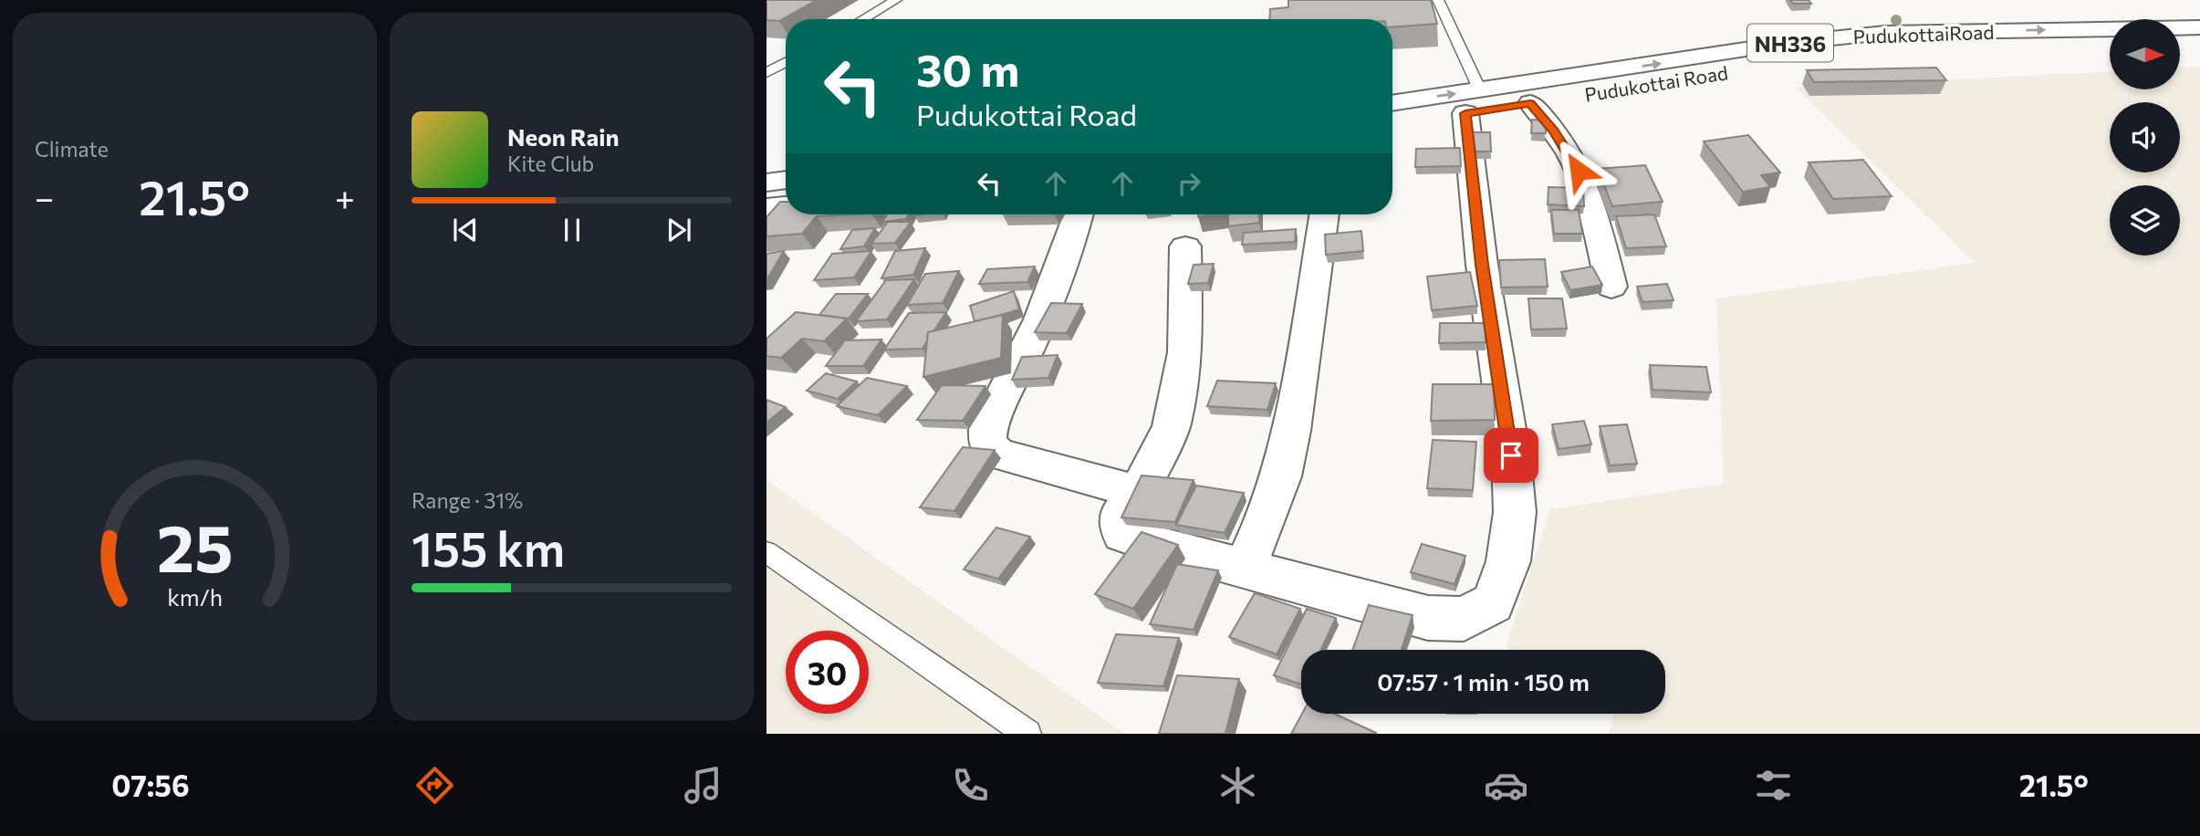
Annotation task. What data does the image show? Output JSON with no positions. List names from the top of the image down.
{
  "streets": {
    "main road": ["PudukottaiRoad", "NH336", "Pudukottai Road"]
  },
  "crossings": [
    ["PudukottaiRoad", "Pudukottai Road"]
  ],
  "one_way": ["PudukottaiRoad"],
  "north": "right",
  "page": {
    "tile": [
      "Climate",
      ["Range · 31%", "155 km"]
    ],
    "turn": ["30 m", "Pudukottai Road"],
    "song": ["Neon Rain", "Kite Club"],
    "heat": ["−", "21.5°", "+"],
    "limit": "30",
    "trip": "07:57 · 1 min · 150 m",
    "tabs": ["07:56", "21.5°"],
    "gauge": ["25", "km/h"]
  }
}
